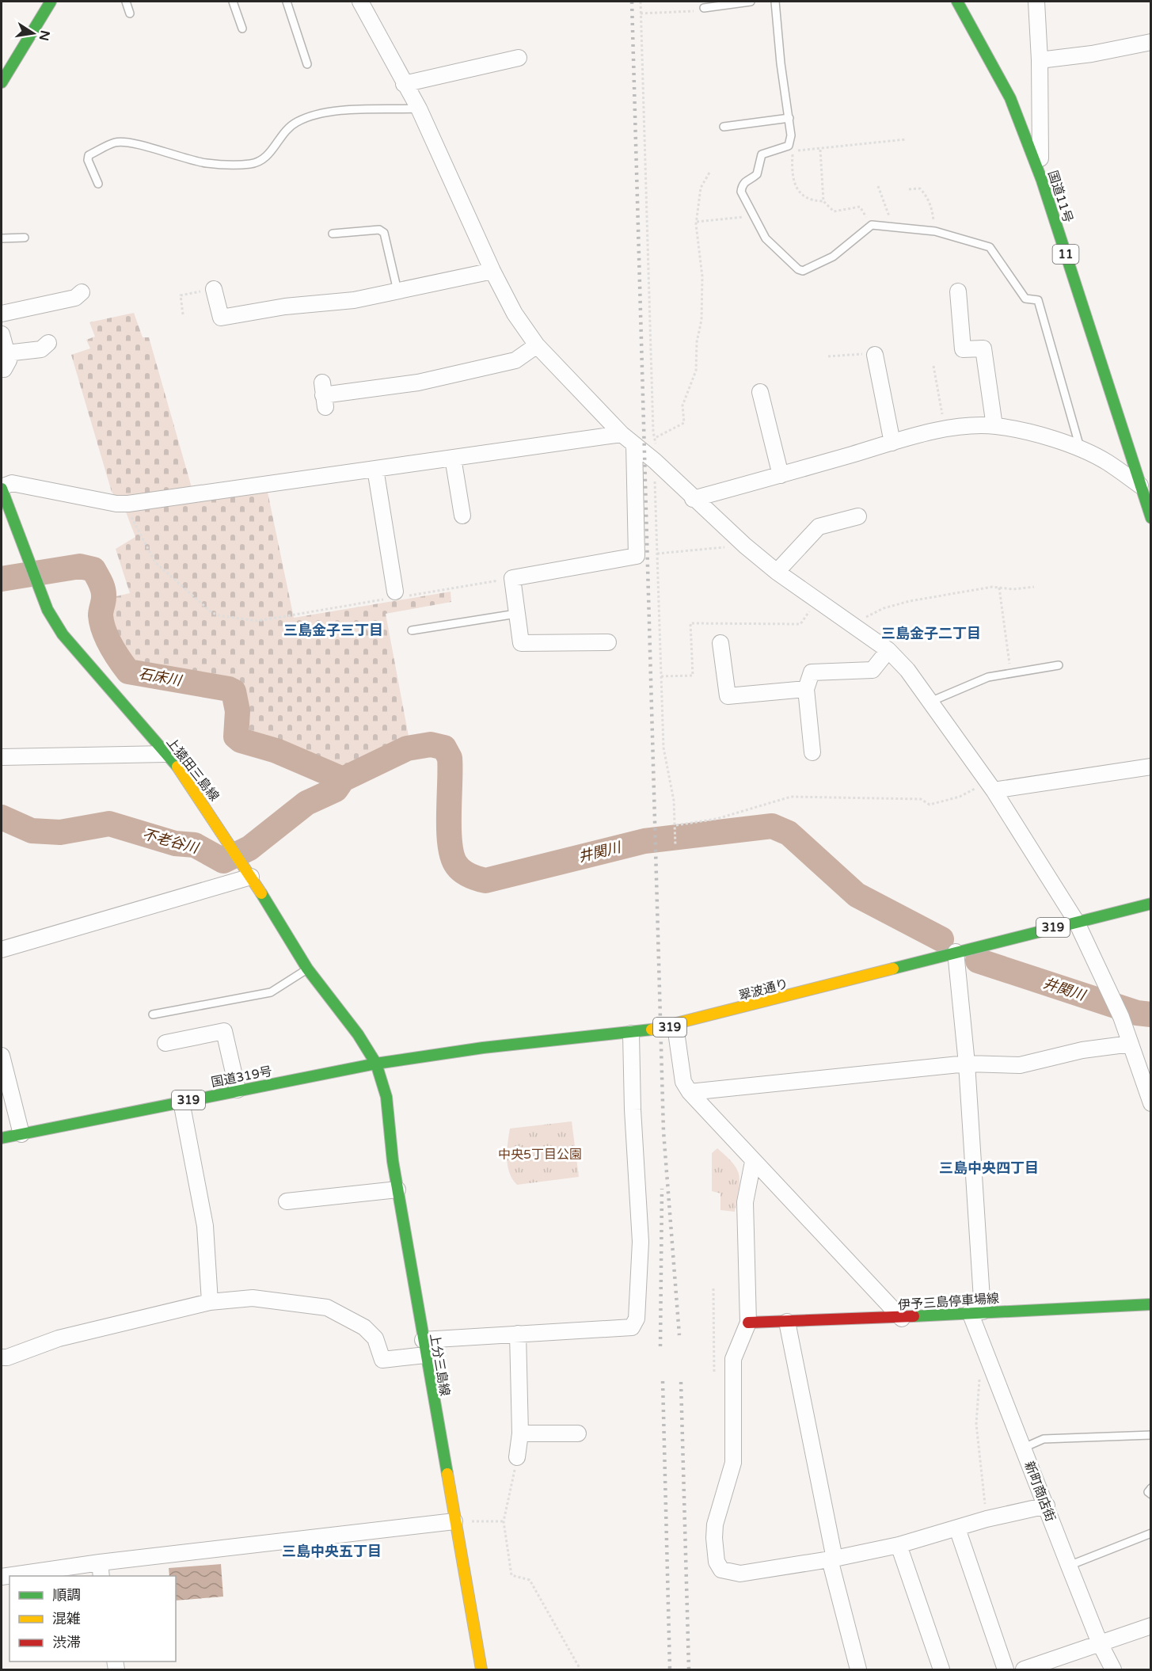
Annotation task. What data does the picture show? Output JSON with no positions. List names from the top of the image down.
{
  "streets": {
    "main road": [
      "国道11号",
      "11",
      "上猿田三島線",
      "319",
      "翠波通り",
      "国道319号",
      "伊予三島停車場線",
      "上分三島線"
    ],
    "street": ["新町商店街"]
  },
  "crossings": [
    ["上猿田三島線", "翠波通り"],
    ["上猿田三島線", "国道319号"],
    ["上猿田三島線", "上分三島線"],
    ["翠波通り", "国道319号"],
    ["翠波通り", "上分三島線"],
    ["翠波通り", "新町商店街"],
    ["国道319号", "上分三島線"],
    ["伊予三島停車場線", "新町商店街"]
  ],
  "districts": [
    "三島金子三丁目",
    "三島金子二丁目",
    "三島中央四丁目",
    "三島中央五丁目"
  ],
  "water": ["石床川", "不老谷川", "井関川"],
  "parks": ["中央5丁目公園"],
  "legend": ["順調", "混雑", "渋滞"],
  "north": "right"
}
